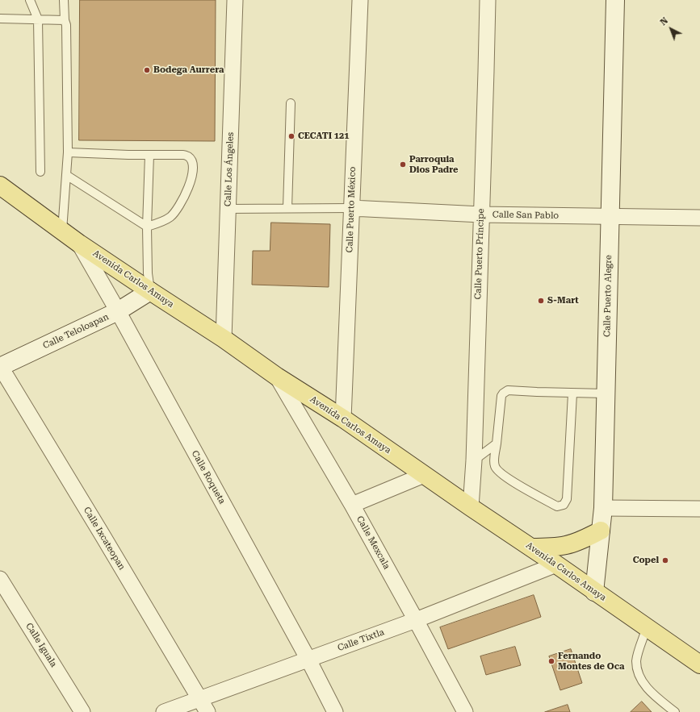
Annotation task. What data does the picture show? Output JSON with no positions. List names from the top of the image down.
{
  "streets": {
    "main road": ["Avenida Carlos Amaya"],
    "street": [
      "Calle Los Ángeles",
      "Calle Puerto México",
      "Calle San Pablo",
      "Calle Puerto Príncipe",
      "Calle Puerto Alegre",
      "Calle Teloloapan",
      "Calle Roqueta",
      "Calle Ixcateopan",
      "Calle Mexcala",
      "Calle Tixtla",
      "Calle Iguala"
    ]
  },
  "crossings": [
    ["Calle Los Ángeles", "Avenida Carlos Amaya"],
    ["Calle Puerto México", "Calle San Pablo"],
    ["Calle Puerto México", "Avenida Carlos Amaya"],
    ["Calle San Pablo", "Calle Puerto Príncipe"],
    ["Calle San Pablo", "Calle Puerto Alegre"],
    ["Calle Puerto Príncipe", "Avenida Carlos Amaya"],
    ["Avenida Carlos Amaya", "Calle Puerto Alegre"],
    ["Avenida Carlos Amaya", "Calle Teloloapan"],
    ["Avenida Carlos Amaya", "Calle Roqueta"],
    ["Avenida Carlos Amaya", "Calle Mexcala"],
    ["Avenida Carlos Amaya", "Calle Tixtla"],
    ["Calle Teloloapan", "Calle Roqueta"],
    ["Calle Teloloapan", "Calle Ixcateopan"],
    ["Calle Roqueta", "Calle Tixtla"],
    ["Calle Ixcateopan", "Calle Tixtla"],
    ["Calle Mexcala", "Calle Tixtla"]
  ],
  "places": [
    "Bodega Aurrera",
    "CECATI 121",
    "Parroquia Dios Padre",
    "S-Mart",
    "Copel",
    "Fernando Montes de Oca"
  ],
  "north": "top left"
}
